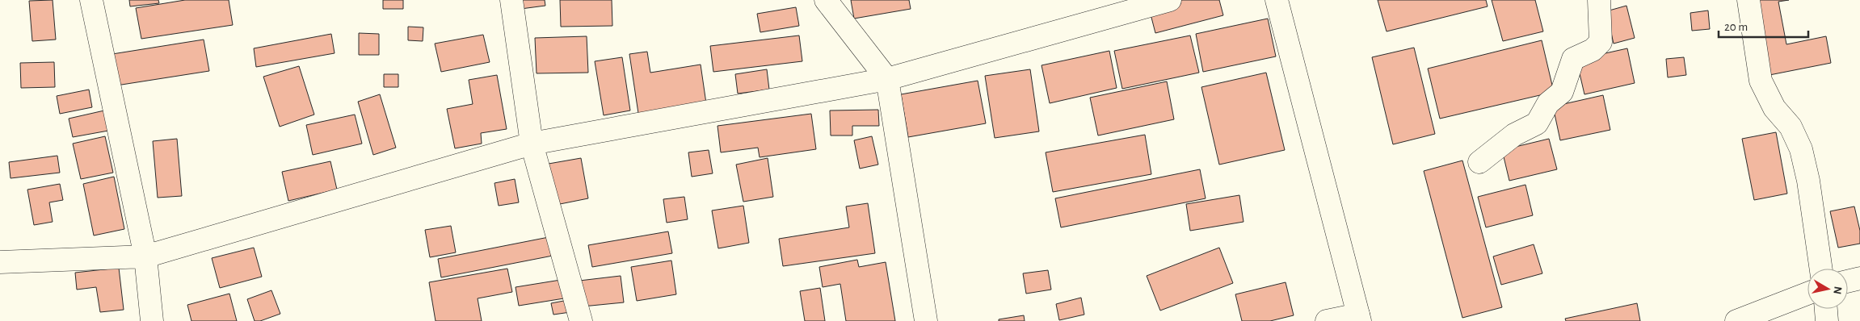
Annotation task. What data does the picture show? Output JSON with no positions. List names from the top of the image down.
{
  "scale_bar": "20 m",
  "north": "right"
}
